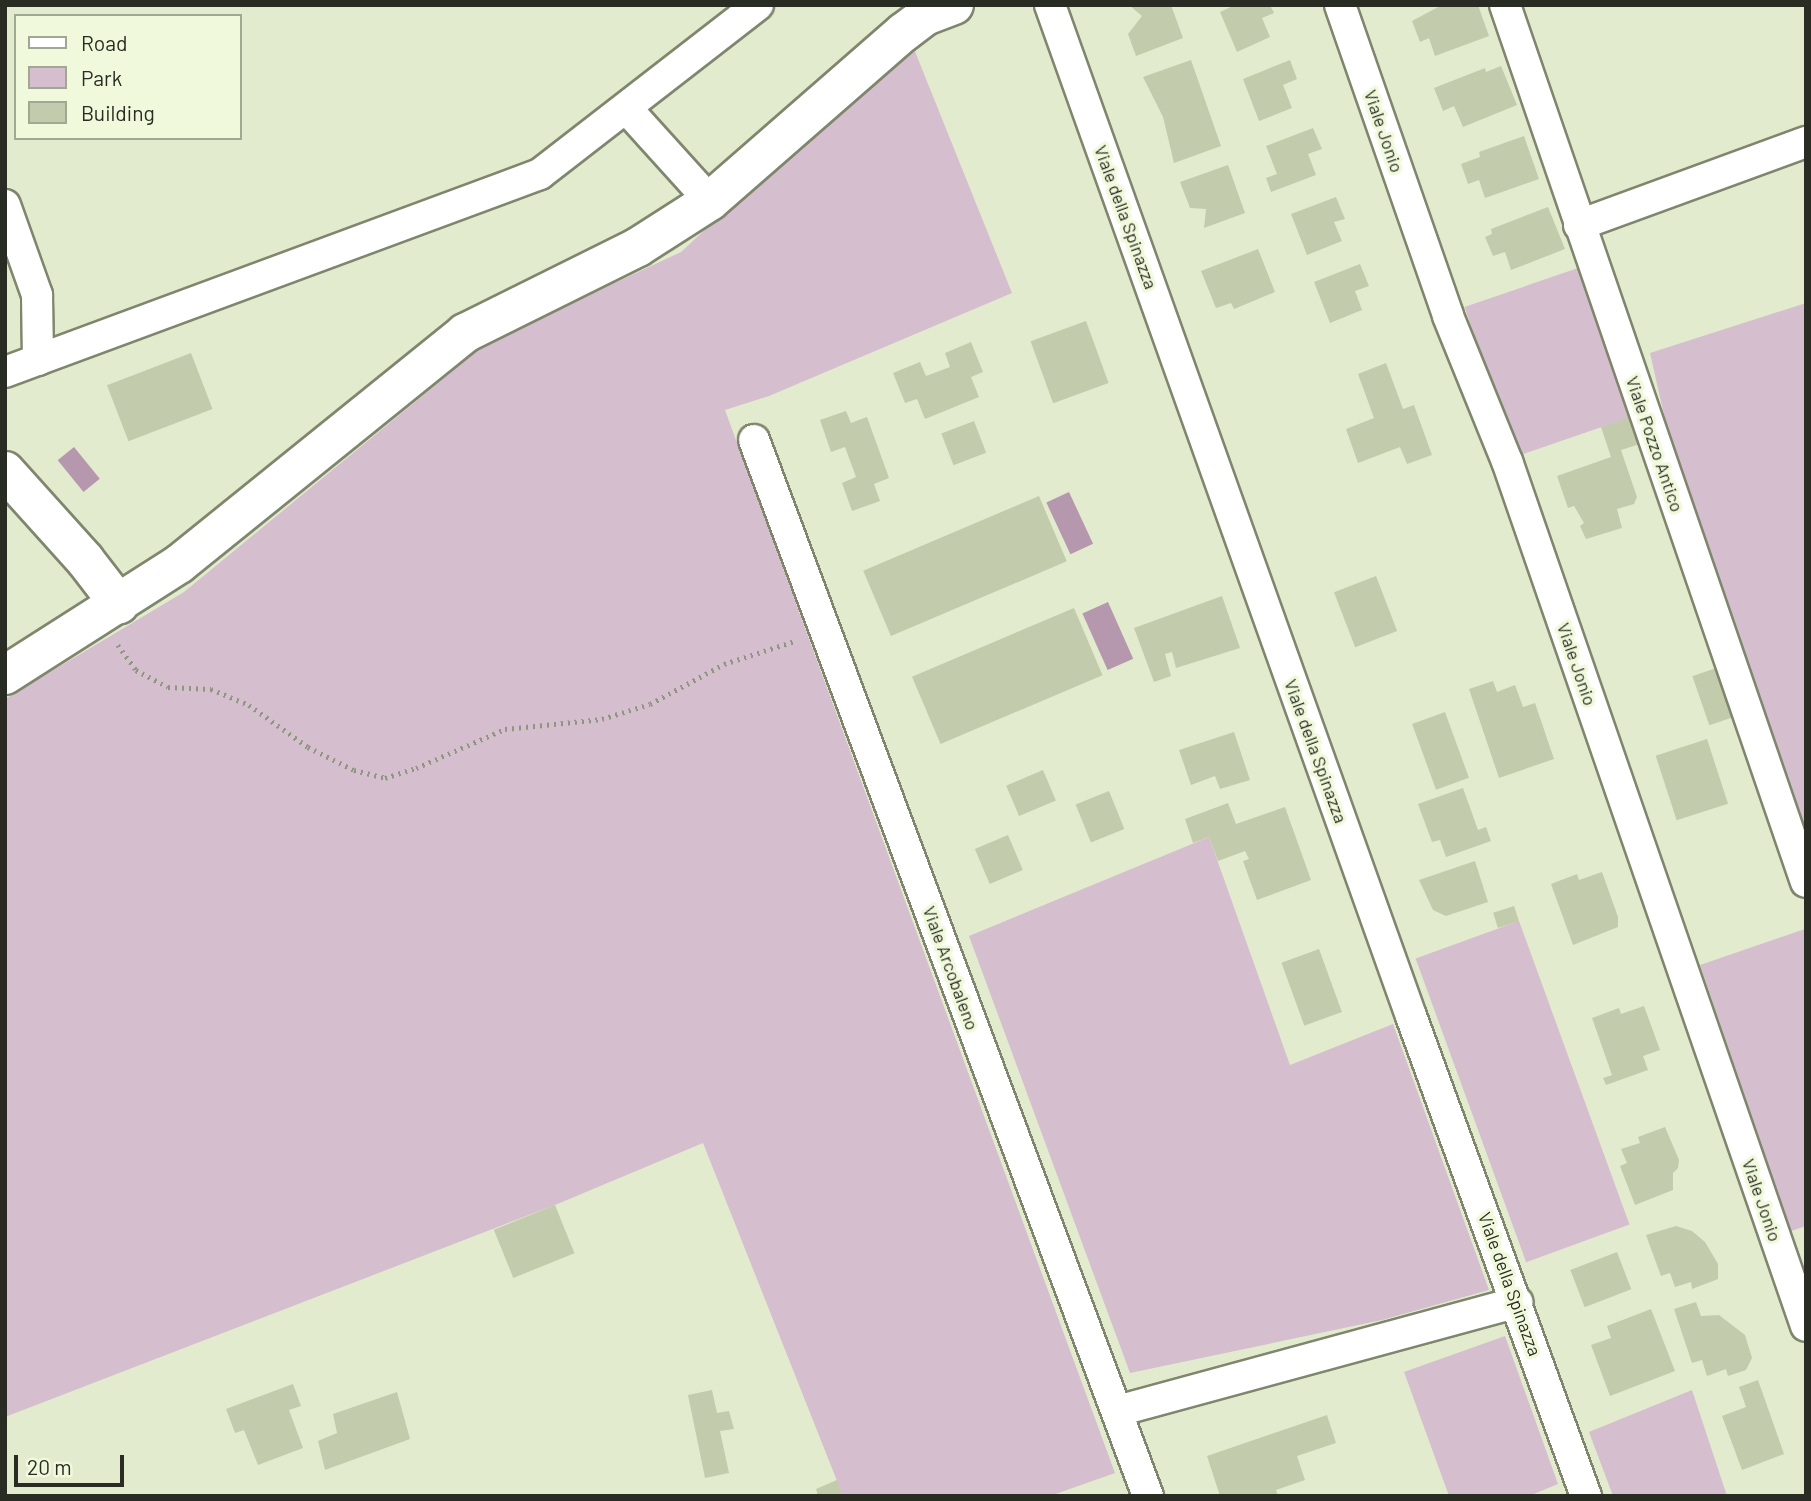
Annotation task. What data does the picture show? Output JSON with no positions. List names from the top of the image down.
{
  "streets": {
    "street": [
      "Viale Jonio",
      "Viale della Spinazza",
      "Viale Pozzo Antico",
      "Viale Arcobaleno"
    ]
  },
  "legend": ["Road", "Park", "Building"],
  "scale_bar": "20 m"
}
